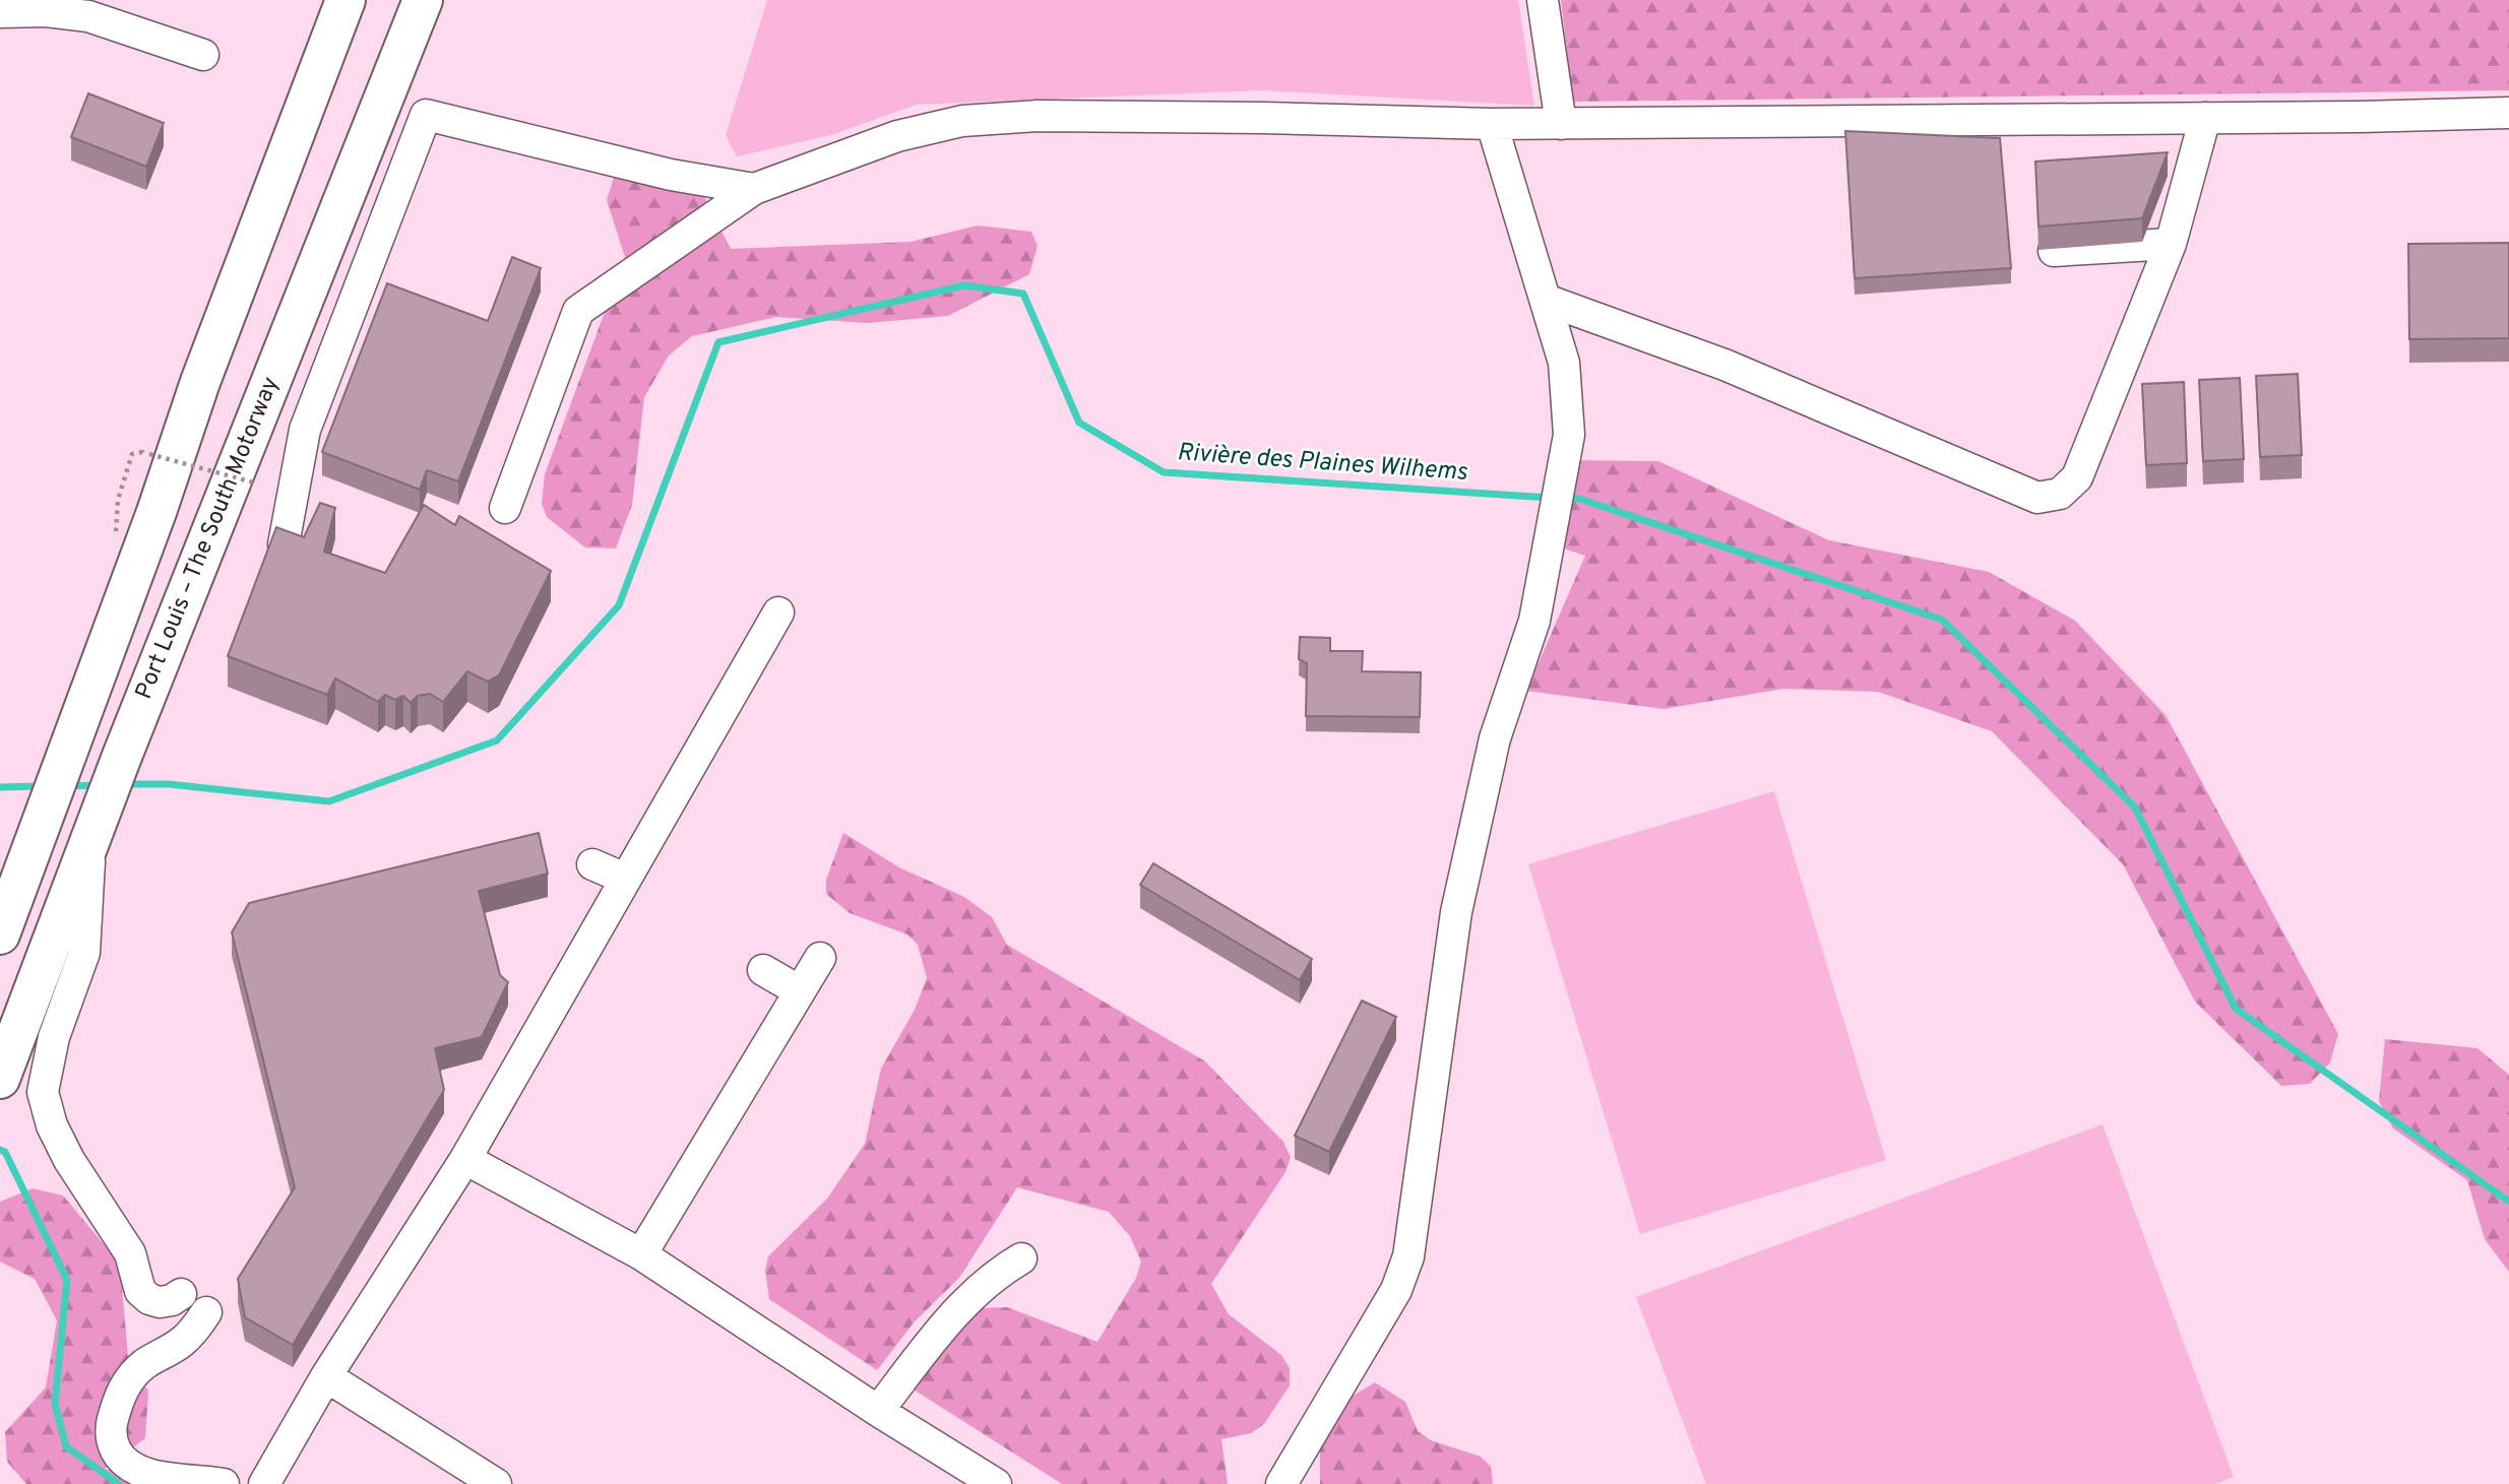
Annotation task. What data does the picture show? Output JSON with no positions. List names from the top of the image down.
{
  "streets": {
    "highway": ["Port Louis – The South Motorway"]
  },
  "water": ["Rivière des Plaines Wilhems"]
}
